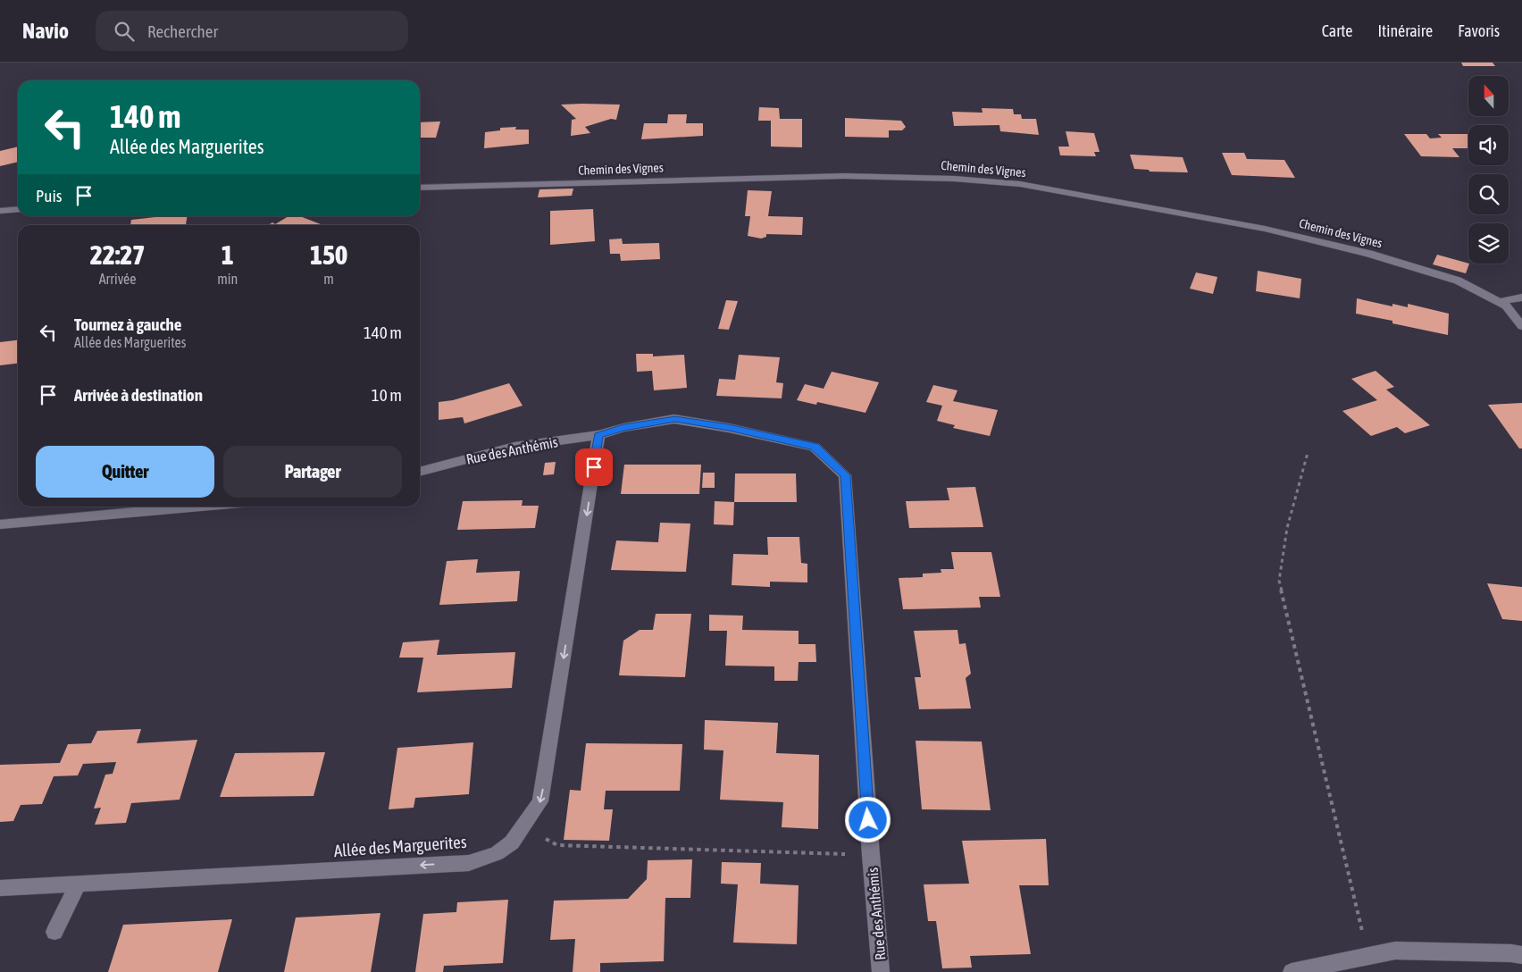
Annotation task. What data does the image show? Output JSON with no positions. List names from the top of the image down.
{
  "streets": {
    "street": ["Chemin des Vignes", "Rue des Anthémis", "Allée des Marguerites"]
  },
  "crossings": [
    ["Rue des Anthémis", "Allée des Marguerites"]
  ],
  "north": "top",
  "page": {
    "header": "Navio",
    "search": "Rechercher",
    "nav": ["Carte", "Itinéraire", "Favoris"],
    "turn": ["140 m", "Allée des Marguerites"],
    "then": "Puis",
    "eta": [
      "22:27",
      "Arrivée",
      "1",
      "min",
      "150",
      "m"
    ],
    "list": [
      {
        "name": "Tournez à gauche",
        "note": "Allée des Marguerites",
        "value": "140 m"
      },
      {
        "name": "Arrivée à destination",
        "value": "10 m"
      }
    ],
    "buttons": ["Quitter", "Partager"]
  }
}
